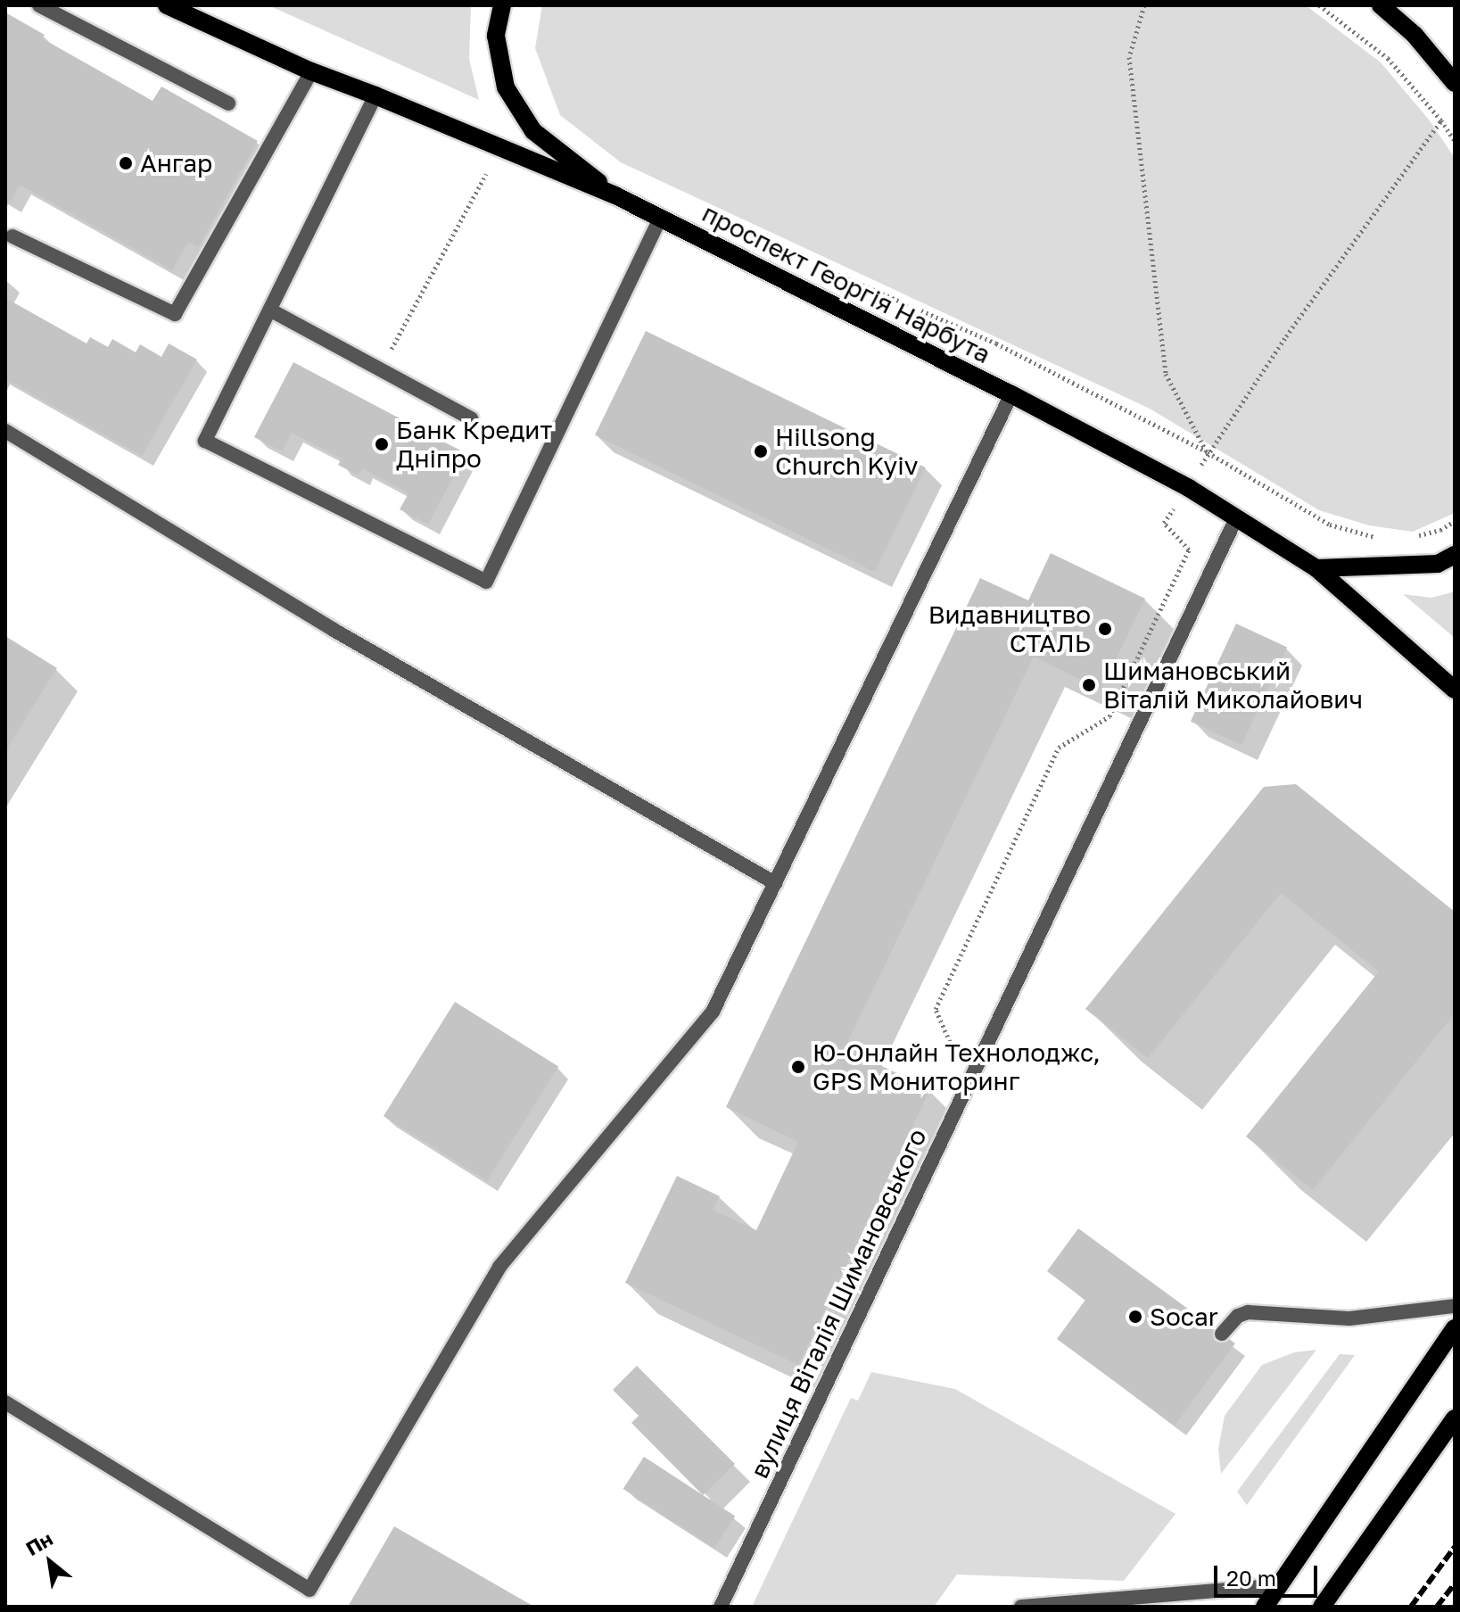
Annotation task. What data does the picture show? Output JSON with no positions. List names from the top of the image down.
{
  "streets": {
    "main road": ["проспект Георгія Нарбута"],
    "street": ["вулиця Віталія Шимановського"]
  },
  "crossings": [
    ["проспект Георгія Нарбута", "вулиця Віталія Шимановського"]
  ],
  "places": [
    "Ангар",
    "Банк Кредит Дніпро",
    "Hillsong Church Kyiv",
    "Видавництво СТАЛЬ",
    "Шимановський Віталій Миколайович",
    "Ю-Онлайн Технолоджс, GPS Мониторинг",
    "Socar"
  ],
  "scale_bar": "20 m",
  "north": "top left"
}
